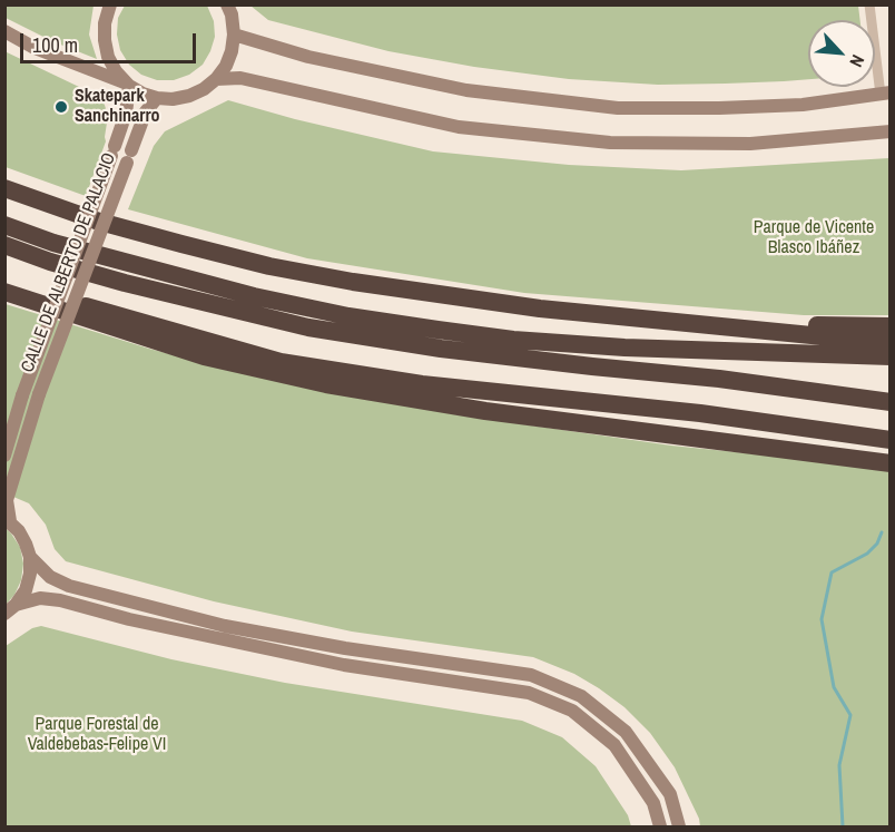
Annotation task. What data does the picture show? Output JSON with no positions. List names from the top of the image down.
{
  "streets": {
    "street": ["CALLE DE ALBERTO DE PALACIO"]
  },
  "parks": ["Parque de Vicente Blasco Ibáñez", "Parque Forestal de Valdebebas-Felipe VI"],
  "places": ["Skatepark Sanchinarro"],
  "scale_bar": "100 m",
  "north": "bottom right"
}
